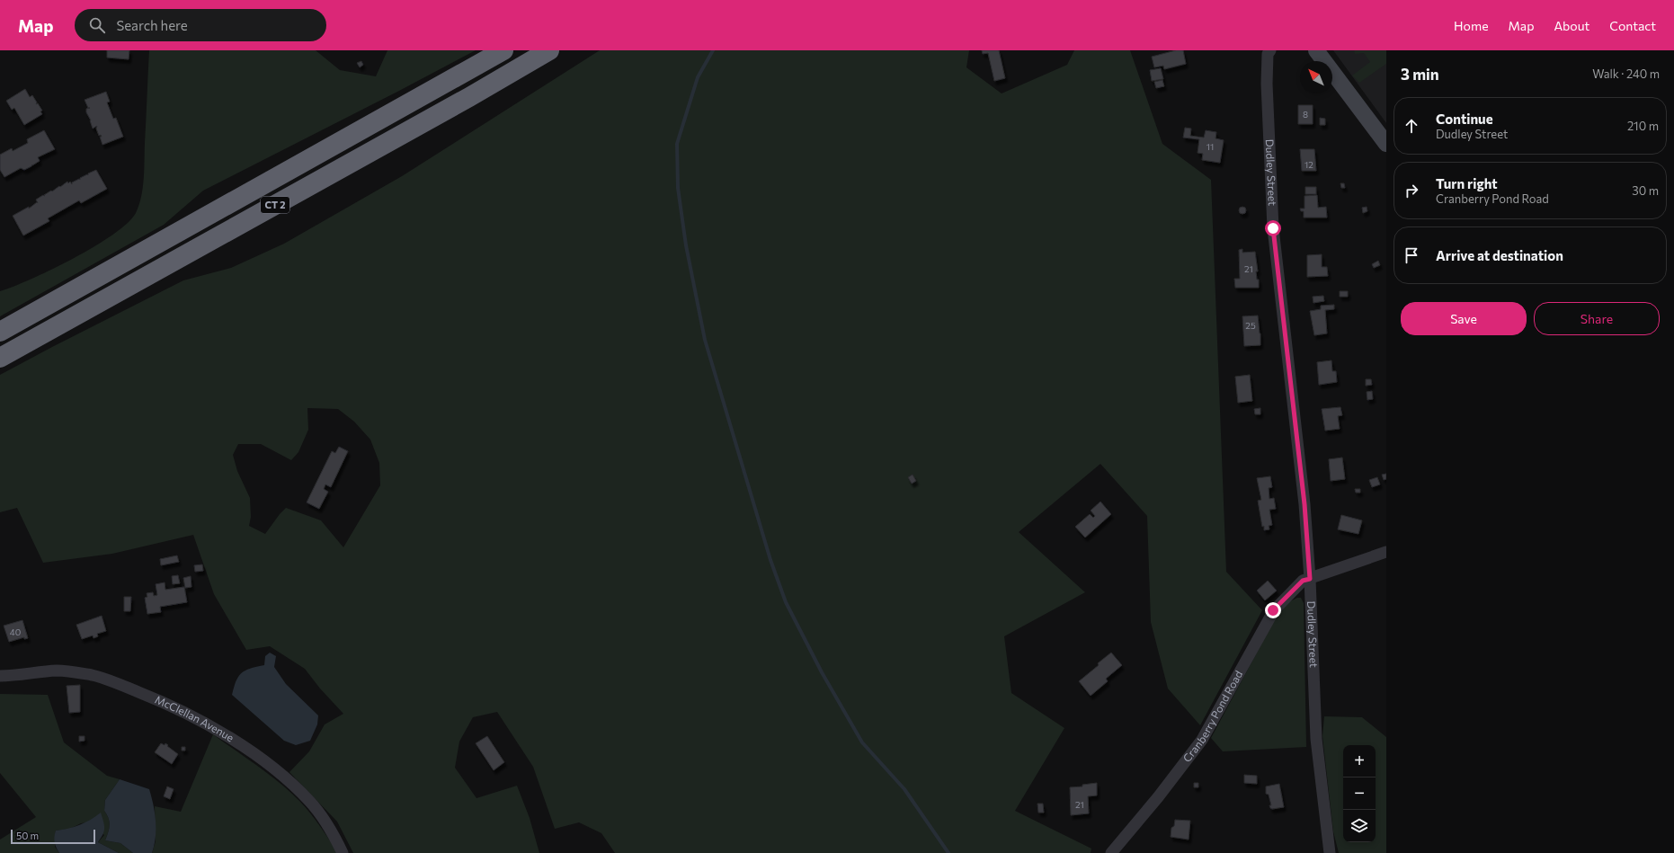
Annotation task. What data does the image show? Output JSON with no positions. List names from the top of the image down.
{
  "streets": {
    "highway": ["CT 2"],
    "street": ["Dudley Street", "Cranberry Pond Road", "McClellan Avenue"]
  },
  "crossings": [
    ["Dudley Street", "Cranberry Pond Road"]
  ],
  "house_numbers": [
    "8",
    "11",
    "12",
    "21",
    "25",
    "40",
    "21"
  ],
  "scale_bar": "50 m",
  "north": "top left",
  "page": {
    "header": "Map",
    "search": "Search here",
    "nav": [
      "Home",
      "Map",
      "About",
      "Contact"
    ],
    "heading": ["3 min", "Walk · 240 m"],
    "list": [
      ["Continue", "Dudley Street", "210 m"],
      ["Turn right", "Cranberry Pond Road", "30 m"],
      "Arrive at destination"
    ],
    "buttons": ["Save", "Share"],
    "map_buttons": ["+", "−"],
    "scale": "50 m"
  }
}
